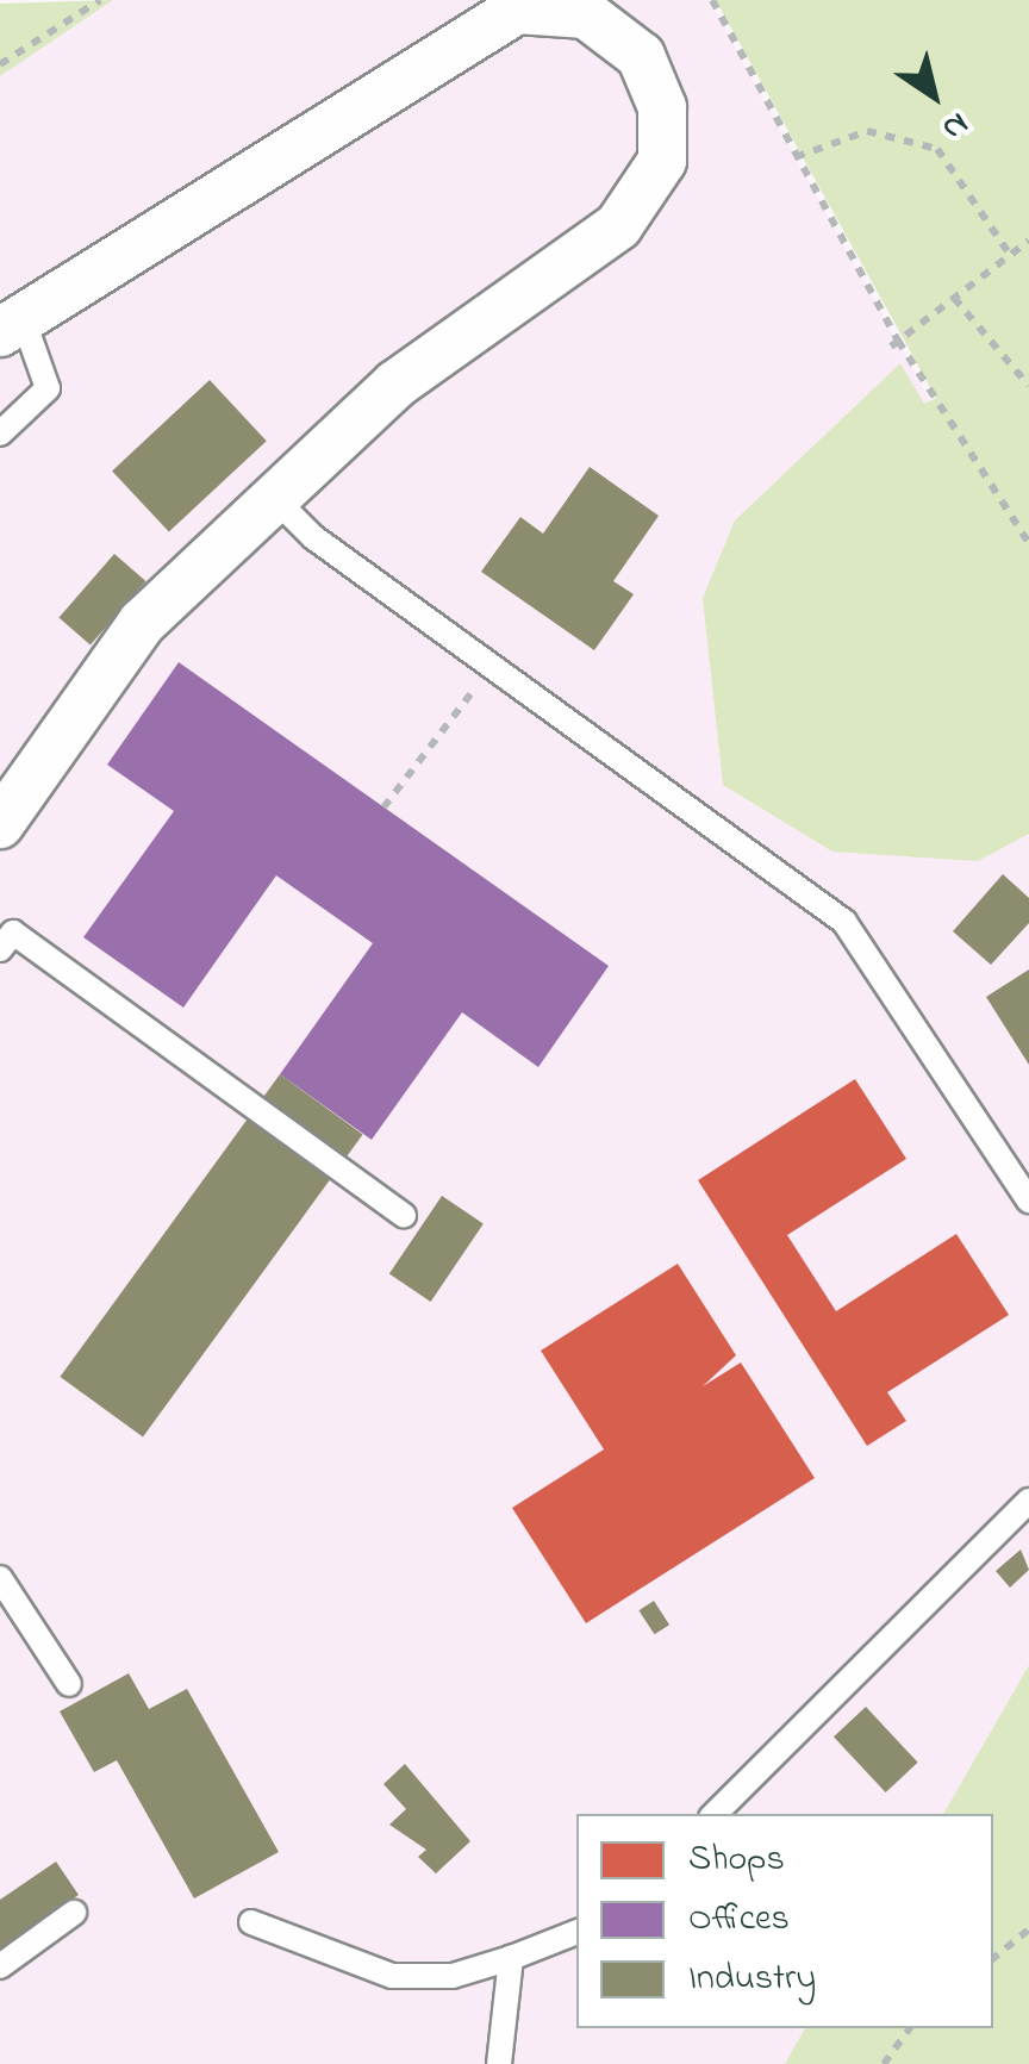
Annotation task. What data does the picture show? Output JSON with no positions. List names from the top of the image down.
{
  "legend": ["Shops", "Offices", "Industry"],
  "north": "bottom right"
}
